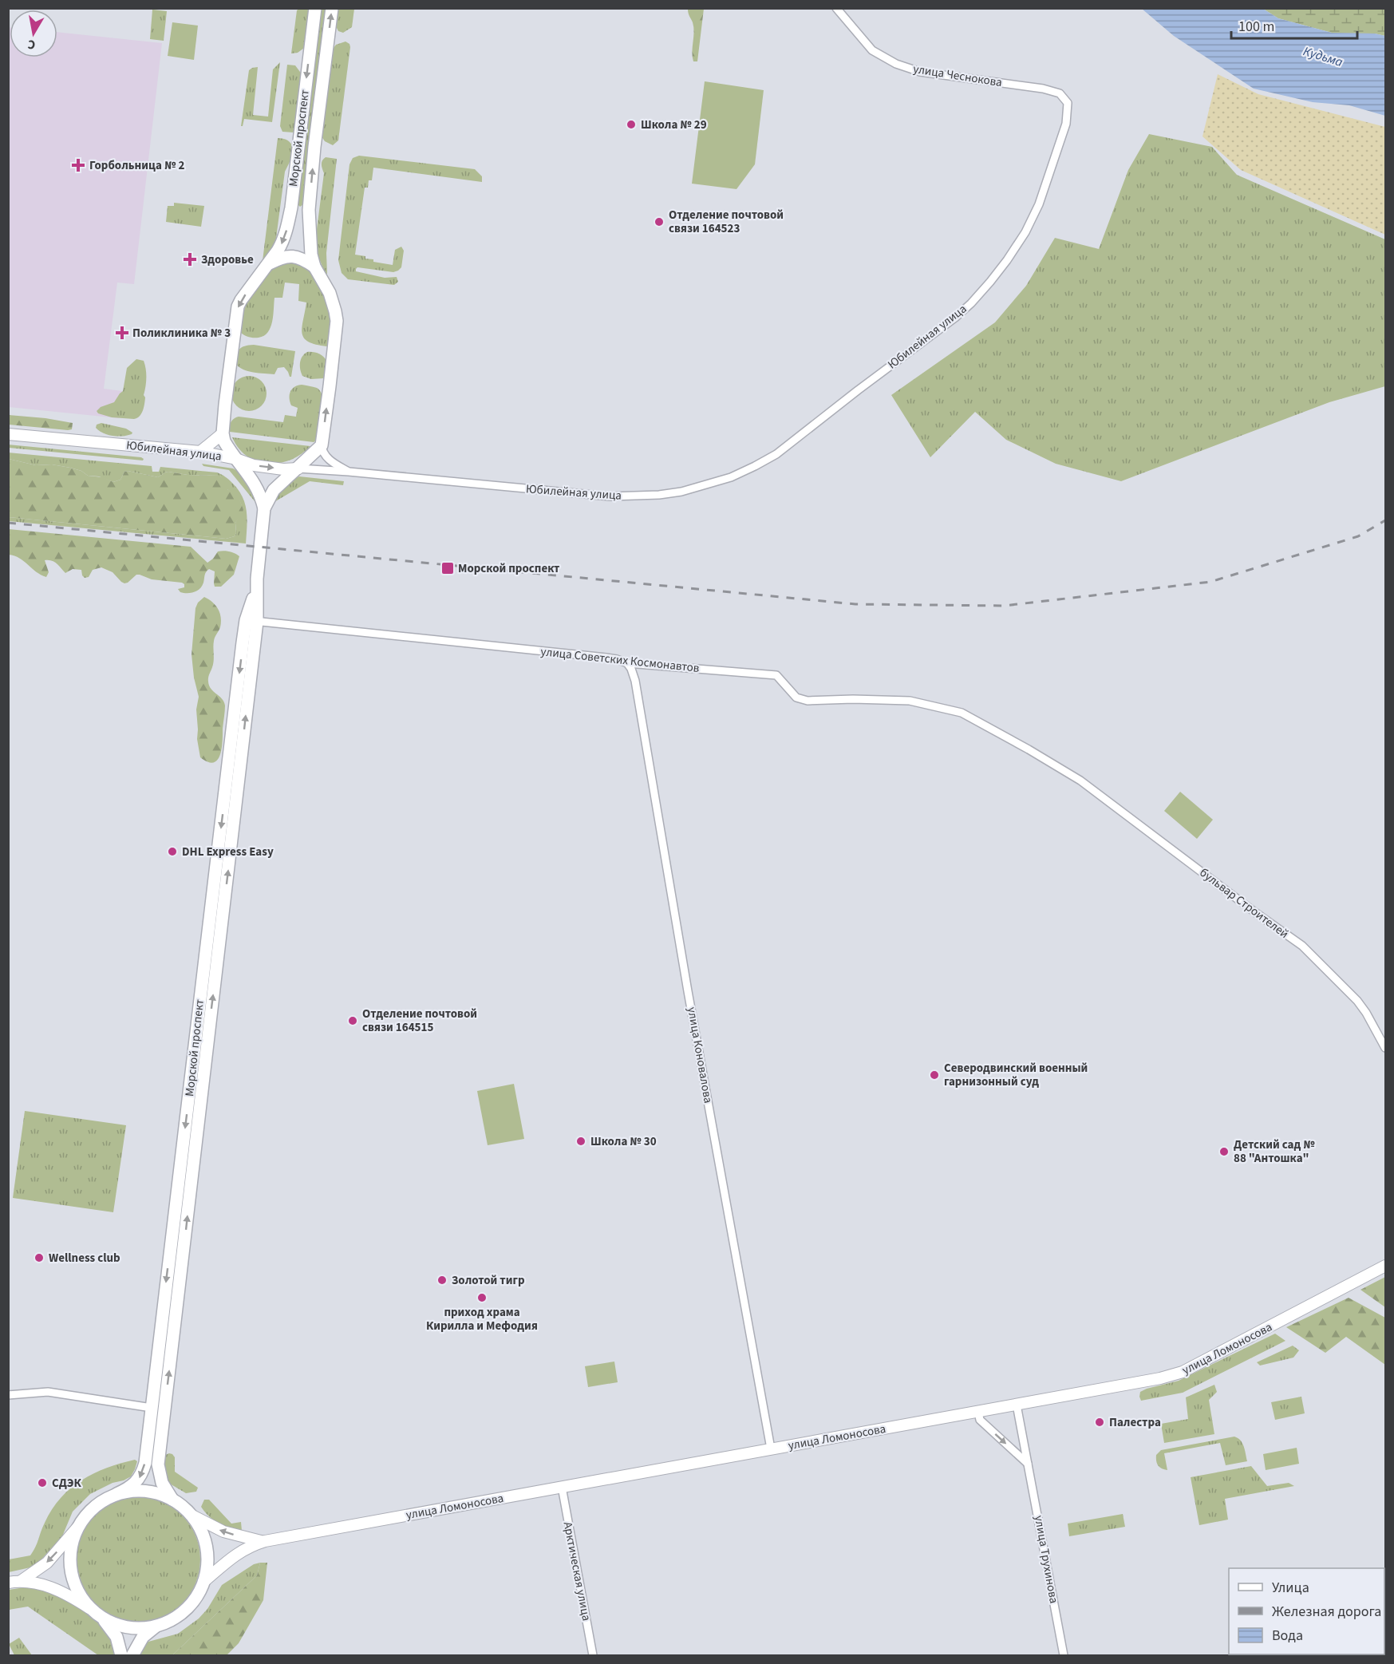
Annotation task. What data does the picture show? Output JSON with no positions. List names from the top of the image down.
{
  "streets": {
    "main road": ["Морской проспект"],
    "street": [
      "улица Чеснокова",
      "Юбилейная улица",
      "улица Советских Космонавтов",
      "бульвар Строителей",
      "улица Коновалова",
      "улица Ломоносова",
      "улица Трухинова",
      "Арктическая улица"
    ]
  },
  "crossings": [
    ["улица Чеснокова", "Юбилейная улица"],
    ["Морской проспект", "Юбилейная улица"],
    ["Морской проспект", "улица Советских Космонавтов"],
    ["улица Советских Космонавтов", "бульвар Строителей"],
    ["улица Советских Космонавтов", "улица Коновалова"],
    ["улица Коновалова", "улица Ломоносова"],
    ["улица Ломоносова", "улица Трухинова"],
    ["улица Ломоносова", "Арктическая улица"]
  ],
  "water": ["Кудьма"],
  "places": {
    "other": [
      "Школа № 29",
      "Отделение почтовой связи 164523",
      "DHL Express Easy",
      "Отделение почтовой связи 164515",
      "Северодвинский военный гарнизонный суд",
      "Школа № 30",
      "Детский сад № 88 \"Антошка\"",
      "Wellness club",
      "Золотой тигр",
      "приход храма Кирилла и Мефодия",
      "Палестра",
      "СДЭК"
    ],
    "health": ["Горбольница № 2", "Здоровье", "Поликлиника № 3"],
    "transit": ["Морской проспект"]
  },
  "legend": ["Улица", "Железная дорога", "Вода"],
  "scale_bar": "100 m",
  "north": "bottom"
}
